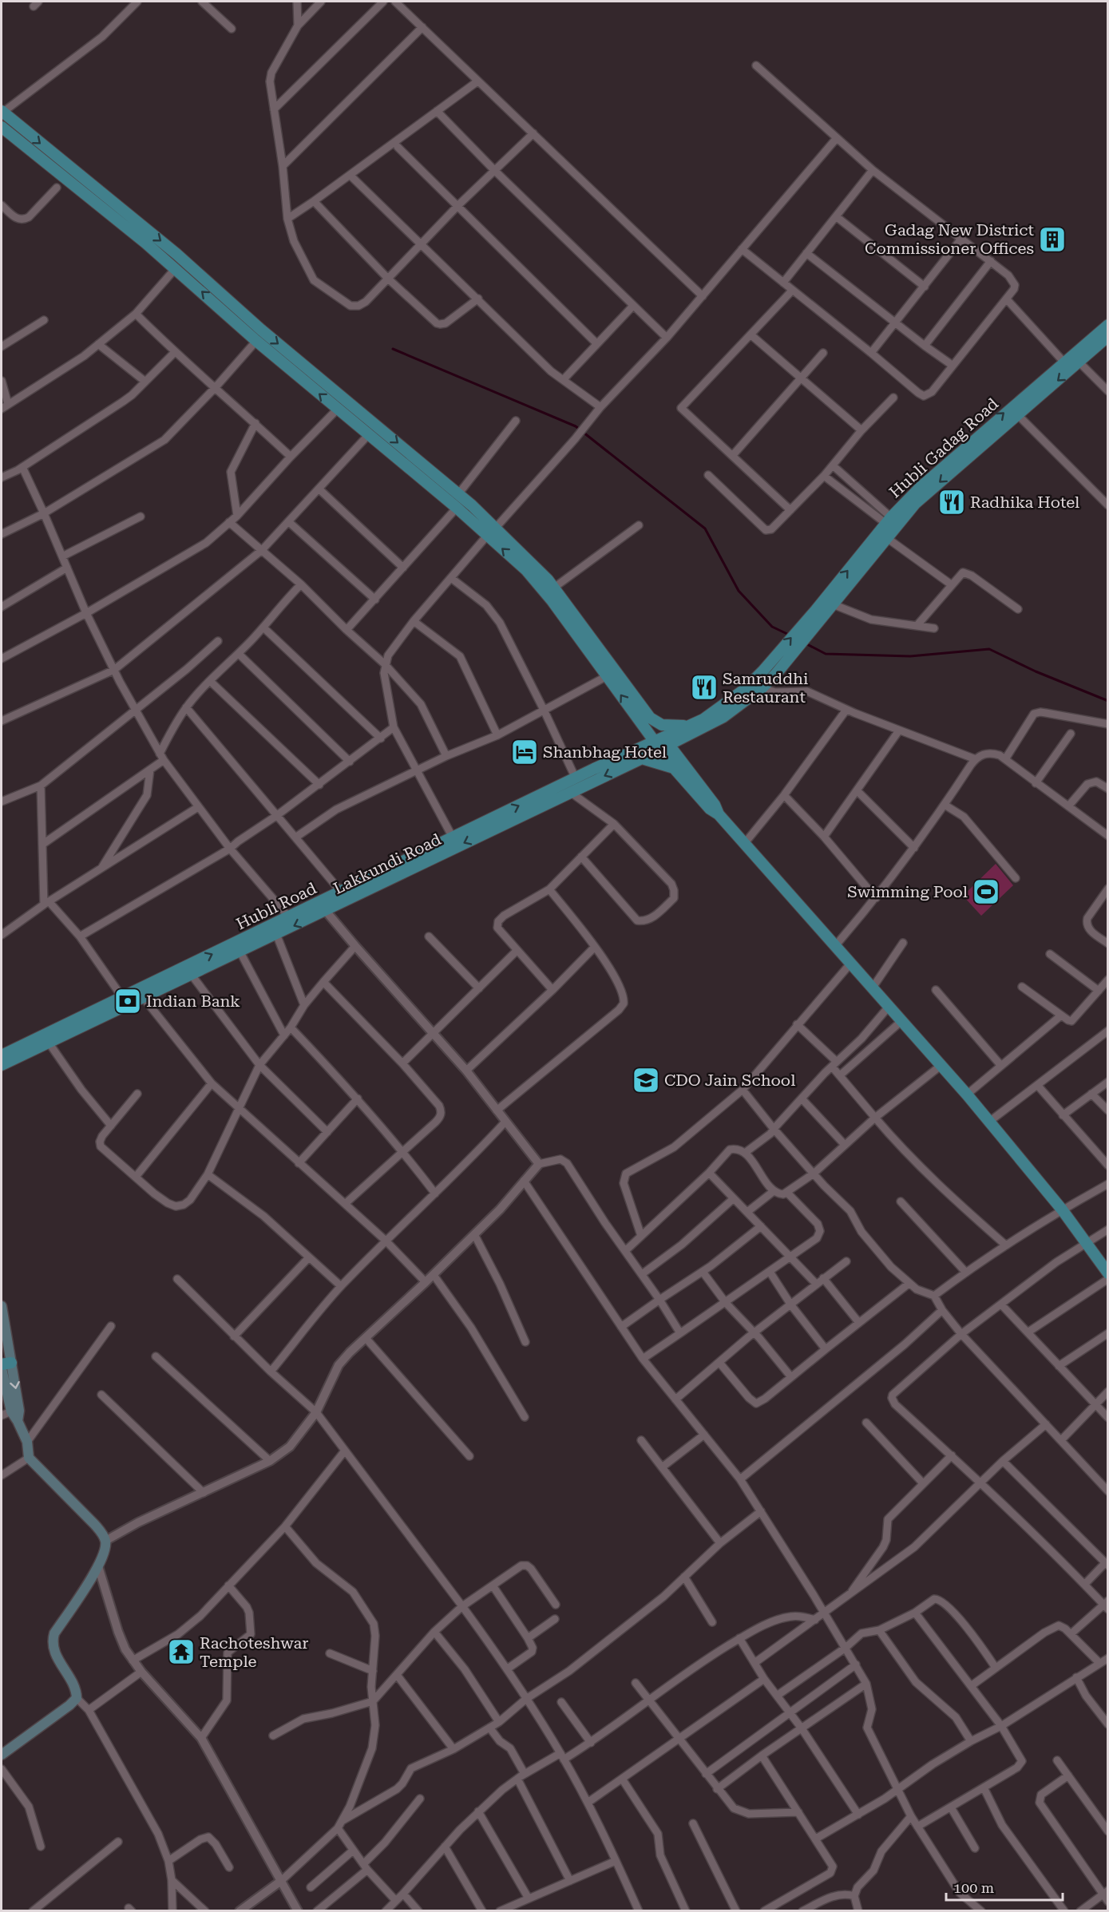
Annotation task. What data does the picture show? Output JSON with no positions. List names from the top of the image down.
{
  "streets": {
    "main road": ["Hubli Gadag Road", "Lakkundi Road", "Hubli Road"]
  },
  "crossings": [
    ["Hubli Gadag Road", "Hubli Road"],
    ["Lakkundi Road", "Hubli Road"]
  ],
  "one_way": ["Lakkundi Road", "Hubli Road"],
  "places": {
    "building": ["Gadag New District Commissioner Offices"],
    "restaurant": ["Radhika Hotel", "Samruddhi Restaurant"],
    "hotel": ["Shanbhag Hotel"],
    "sports": ["Swimming Pool"],
    "bank": ["Indian Bank"],
    "school or university": ["CDO Jain School"],
    "temple": ["Rachoteshwar Temple"]
  },
  "scale_bar": "100 m"
}
